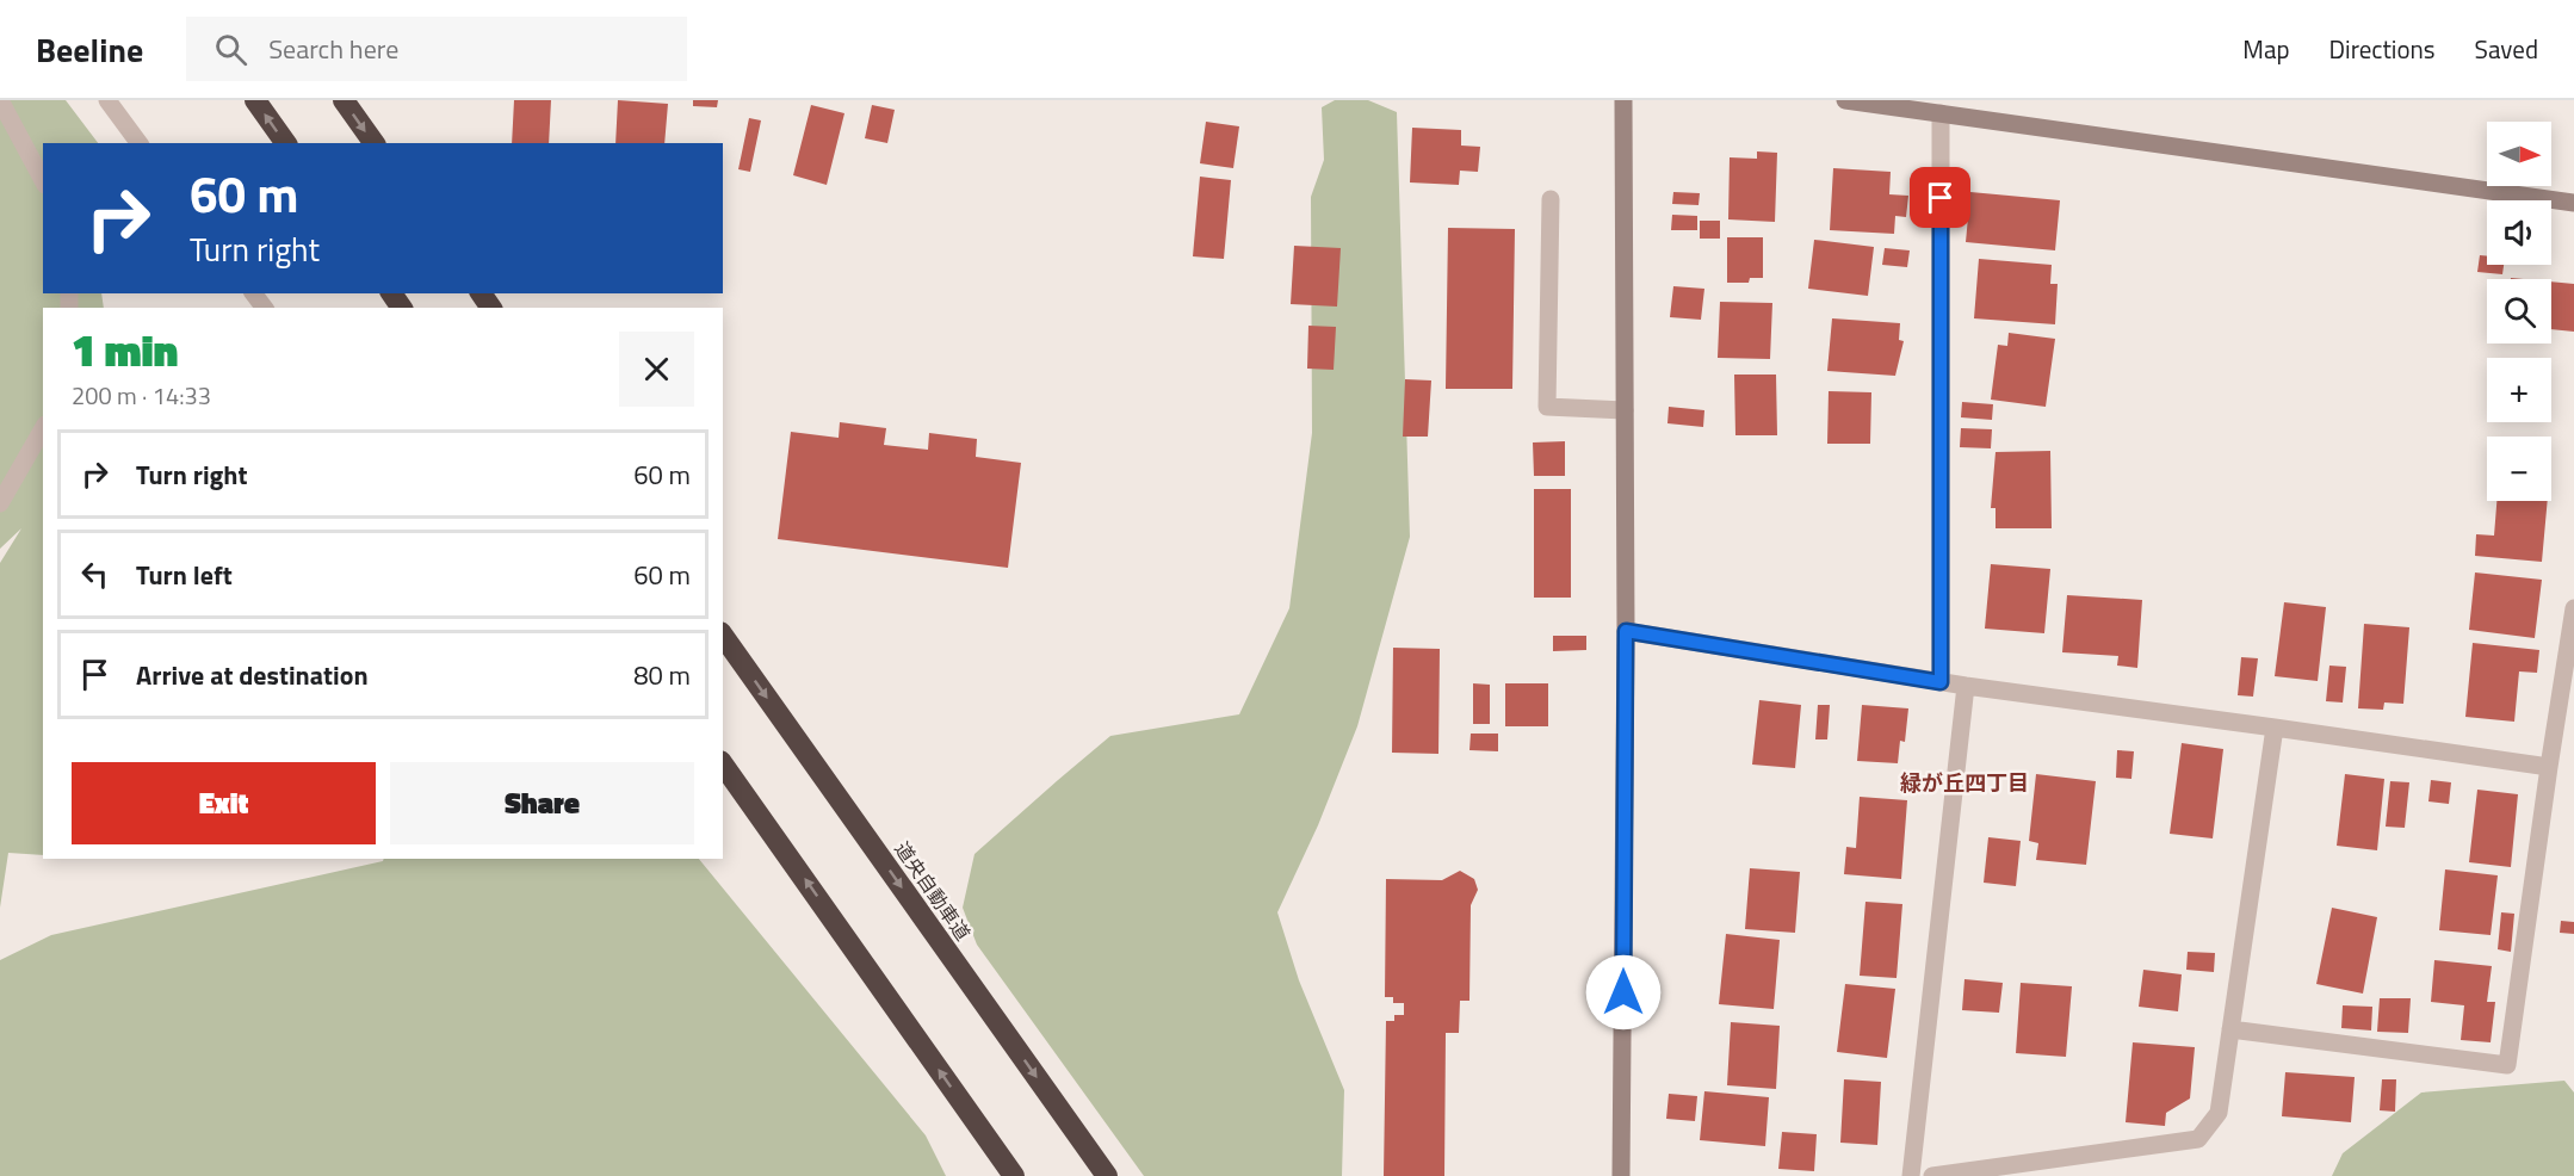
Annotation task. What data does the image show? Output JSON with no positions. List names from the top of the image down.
{
  "streets": {
    "highway": ["道央自動車道"]
  },
  "districts": ["緑が丘四丁目"],
  "north": "right",
  "page": {
    "header": "Beeline",
    "search": "Search here",
    "nav": ["Map", "Directions", "Saved"],
    "map_buttons": ["+", "−"],
    "turn": ["60 m", "Turn right"],
    "heading": ["1 min", "200 m · 14:33"],
    "list": [
      {
        "name": "Turn right",
        "value": "60 m"
      },
      {
        "name": "Turn left",
        "value": "60 m"
      },
      {
        "name": "Arrive at destination",
        "value": "80 m"
      }
    ],
    "buttons": ["Exit", "Share"]
  }
}
